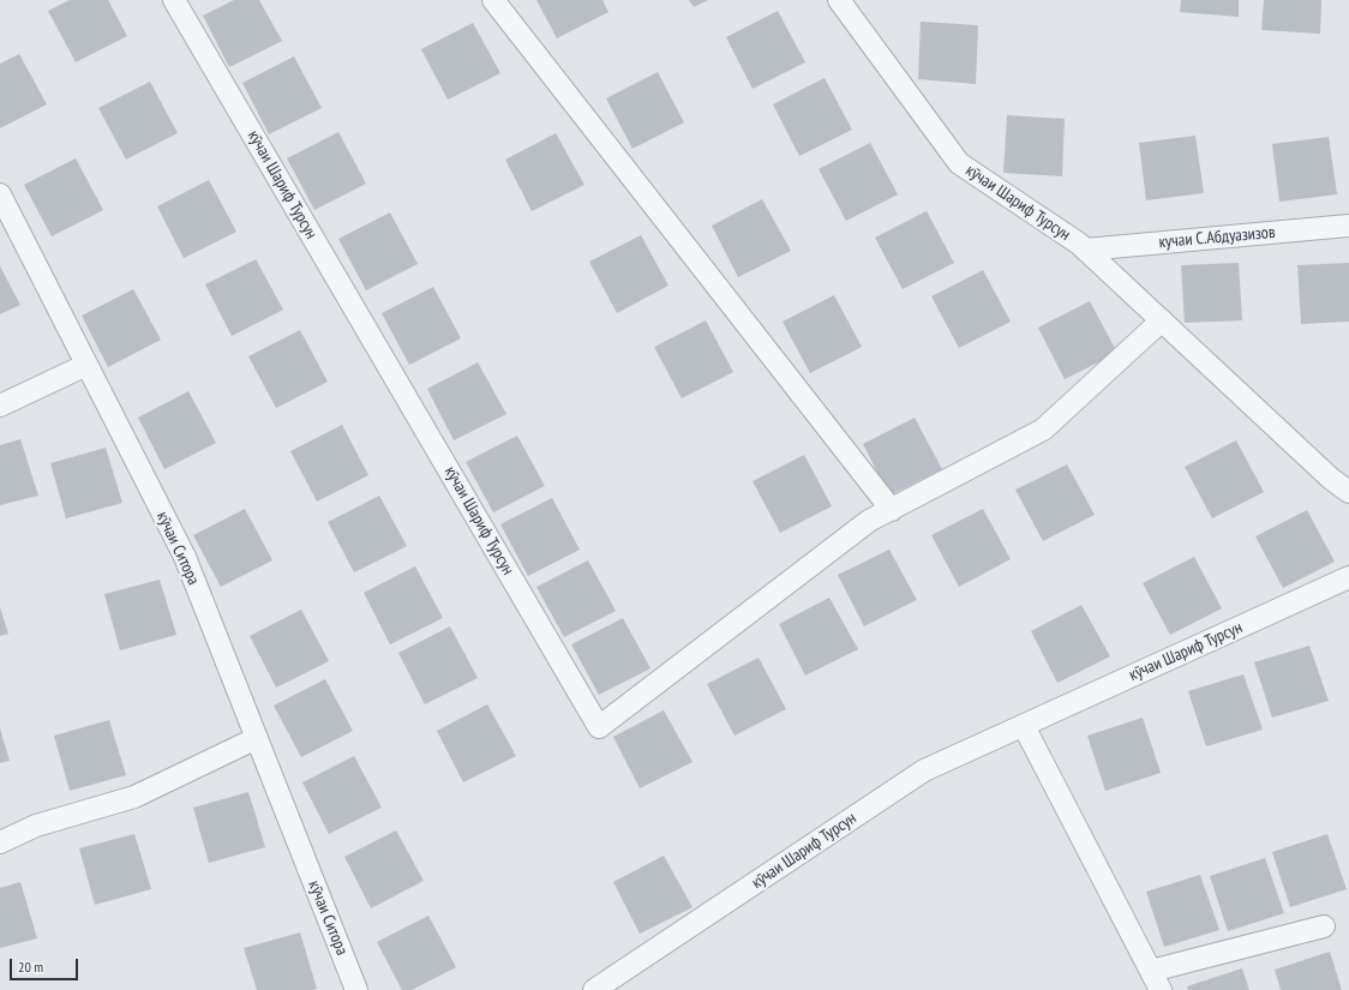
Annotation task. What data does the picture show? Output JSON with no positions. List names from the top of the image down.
{
  "streets": {
    "street": ["кӯчаи Шариф Турсун", "кучаи С.Абдуазизов", "кӯчаи Ситора"]
  },
  "crossings": [
    ["кӯчаи Шариф Турсун", "кучаи С.Абдуазизов"]
  ],
  "scale_bar": "20 m"
}
